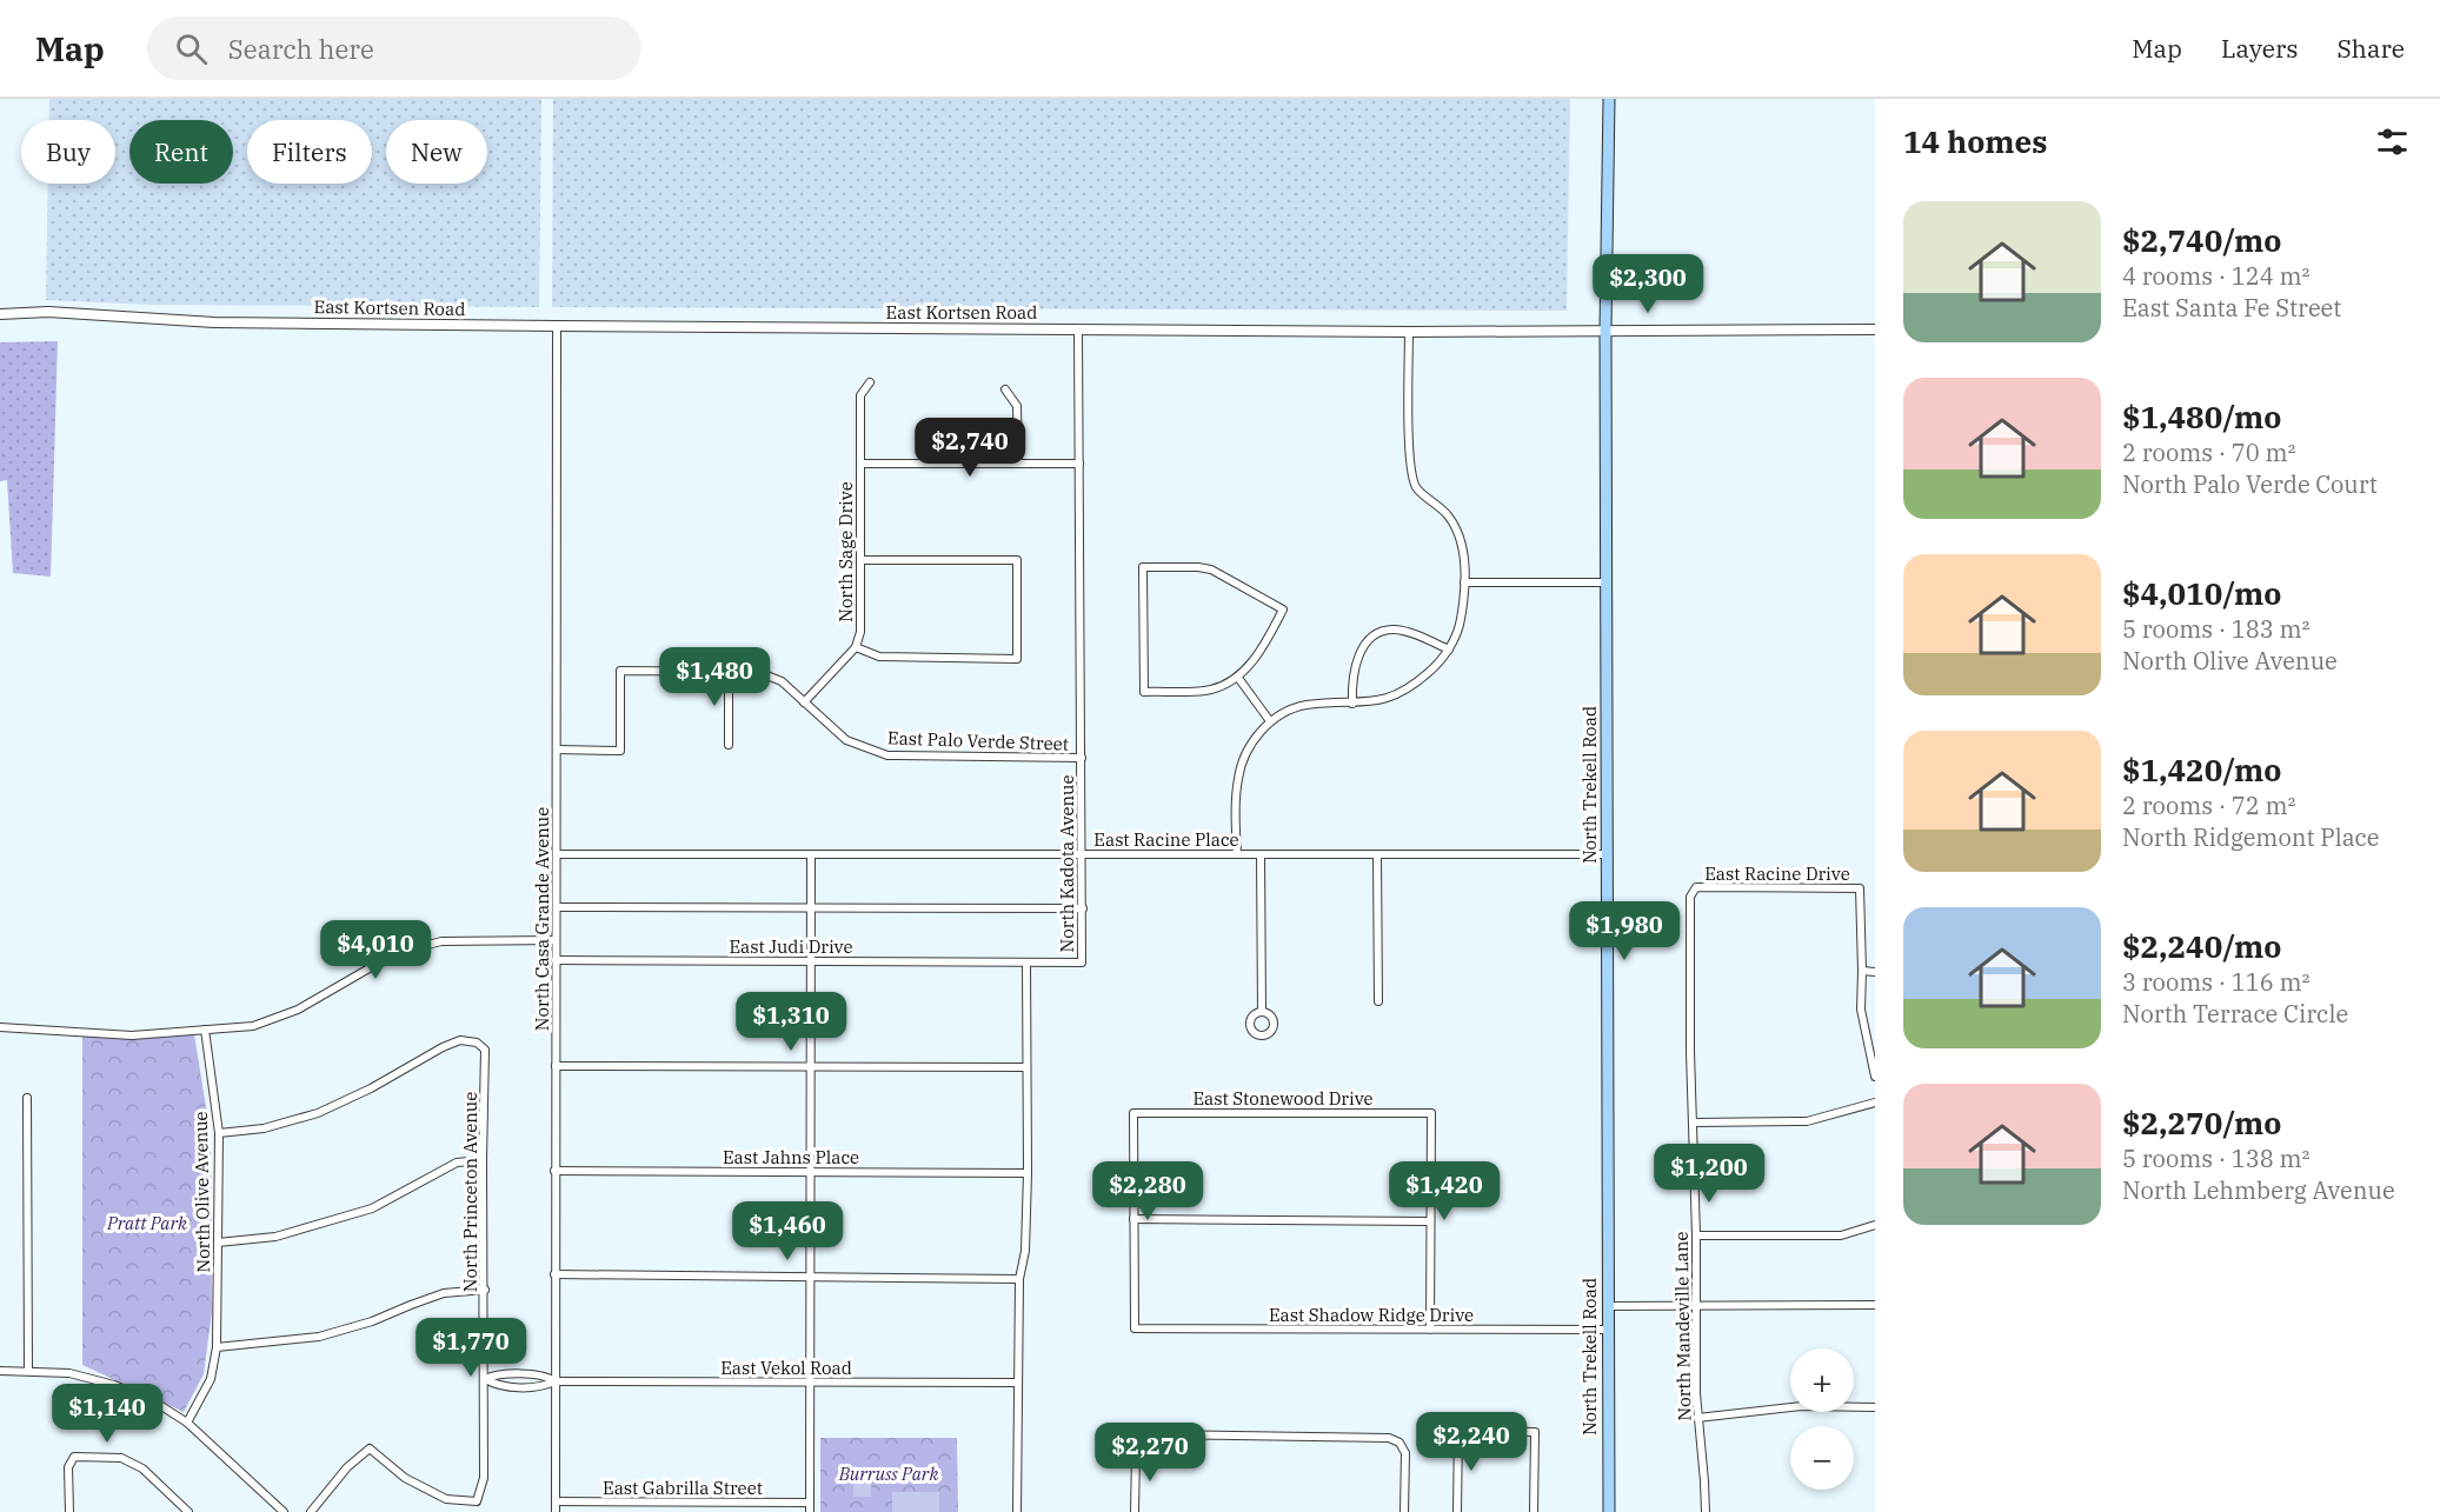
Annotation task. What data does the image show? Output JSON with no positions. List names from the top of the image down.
{
  "streets": {
    "main road": ["North Trekell Road"],
    "street": [
      "East Kortsen Road",
      "North Sage Drive",
      "East Palo Verde Street",
      "East Racine Place",
      "North Kadota Avenue",
      "East Racine Drive",
      "North Casa Grande Avenue",
      "East Judi Drive",
      "East Stonewood Drive",
      "East Jahns Place",
      "North Olive Avenue",
      "North Princeton Avenue",
      "East Shadow Ridge Drive",
      "North Mandeville Lane",
      "East Vekol Road",
      "East Gabrilla Street"
    ]
  },
  "crossings": [
    ["East Kortsen Road", "North Trekell Road"],
    ["East Kortsen Road", "North Kadota Avenue"],
    ["East Kortsen Road", "North Casa Grande Avenue"],
    ["North Sage Drive", "East Palo Verde Street"],
    ["East Palo Verde Street", "North Kadota Avenue"],
    ["East Palo Verde Street", "North Casa Grande Avenue"],
    ["North Trekell Road", "East Racine Place"],
    ["North Trekell Road", "East Shadow Ridge Drive"],
    ["East Racine Place", "North Kadota Avenue"],
    ["East Racine Place", "North Casa Grande Avenue"],
    ["North Kadota Avenue", "East Judi Drive"],
    ["East Racine Drive", "North Mandeville Lane"],
    ["North Casa Grande Avenue", "East Judi Drive"],
    ["North Casa Grande Avenue", "East Jahns Place"],
    ["North Casa Grande Avenue", "East Vekol Road"],
    ["North Casa Grande Avenue", "East Gabrilla Street"],
    ["East Stonewood Drive", "East Shadow Ridge Drive"],
    ["North Olive Avenue", "North Princeton Avenue"],
    ["North Princeton Avenue", "East Vekol Road"]
  ],
  "parks": ["Pratt Park", "Burruss Park"],
  "page": {
    "header": "Map",
    "search": "Search here",
    "nav": ["Map", "Layers", "Share"],
    "heading": "14 homes",
    "chip": [
      "Buy",
      "Rent",
      "Filters",
      "New"
    ],
    "list": [
      {
        "name": "$2,740/mo",
        "note": "4 rooms · 124 m² · East Santa Fe Street"
      },
      {
        "name": "$1,480/mo",
        "note": "2 rooms · 70 m² · North Palo Verde Court"
      },
      {
        "name": "$4,010/mo",
        "note": "5 rooms · 183 m² · North Olive Avenue"
      },
      {
        "name": "$1,420/mo",
        "note": "2 rooms · 72 m² · North Ridgemont Place"
      },
      {
        "name": "$2,240/mo",
        "note": "3 rooms · 116 m² · North Terrace Circle"
      },
      {
        "name": "$2,270/mo",
        "note": "5 rooms · 138 m² · North Lehmberg Avenue"
      }
    ],
    "price": [
      "$2,300",
      "$2,740",
      "$1,480",
      "$1,980",
      "$4,010",
      "$1,310",
      "$1,200",
      "$2,280",
      "$1,420",
      "$1,460",
      "$1,770",
      "$1,140",
      "$2,240",
      "$2,270"
    ],
    "map_buttons": ["+", "−"]
  }
}
